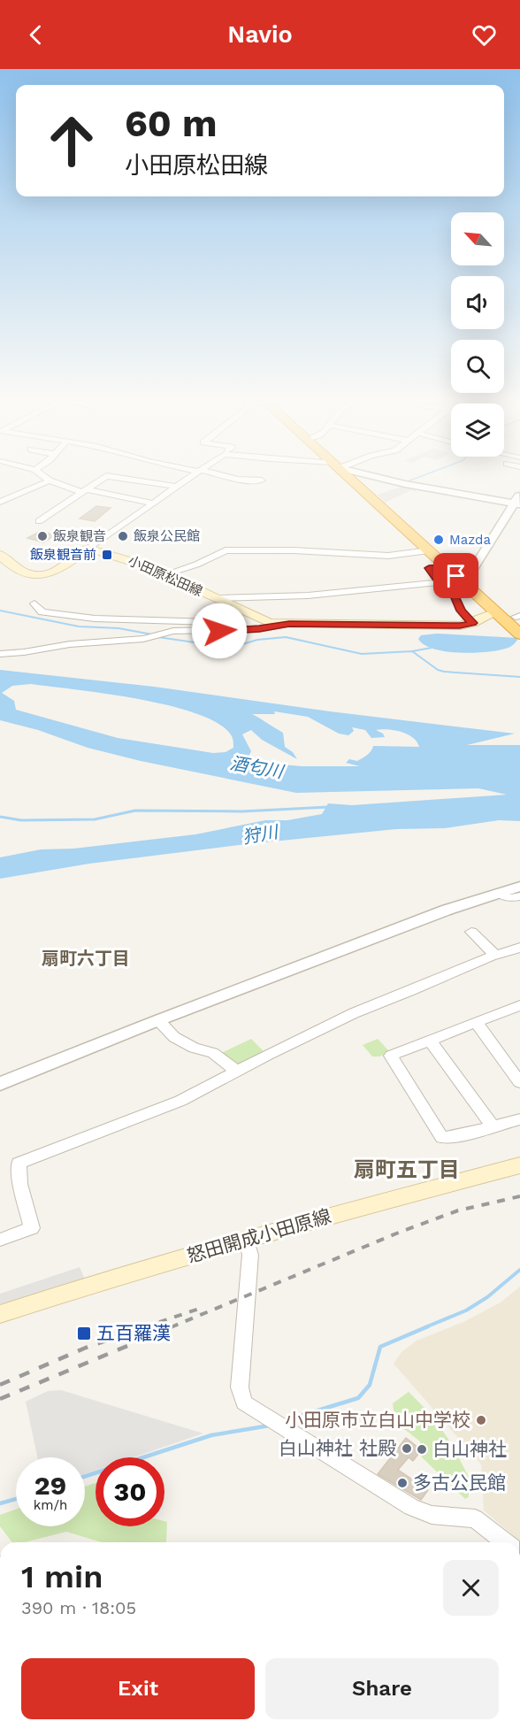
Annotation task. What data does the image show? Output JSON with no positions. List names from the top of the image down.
{
  "streets": {
    "main road": ["小田原松田線", "怒田開成小田原線"]
  },
  "districts": ["扇町六丁目", "扇町五丁目"],
  "water": ["酒匂川", "狩川"],
  "places": {
    "other": [
      "飯泉観音",
      "飯泉公民館",
      "Mazda",
      "小田原市立白山中学校",
      "白山神社 社殿",
      "白山神社",
      "多古公民館"
    ],
    "transit": ["飯泉観音前", "五百羅漢"]
  },
  "north": "top left",
  "page": {
    "header": "Navio",
    "turn": ["60 m", "小田原松田線"],
    "speed": "29 km/h",
    "limit": "30",
    "heading": ["1 min", "390 m · 18:05"],
    "buttons": ["Exit", "Share"]
  }
}
